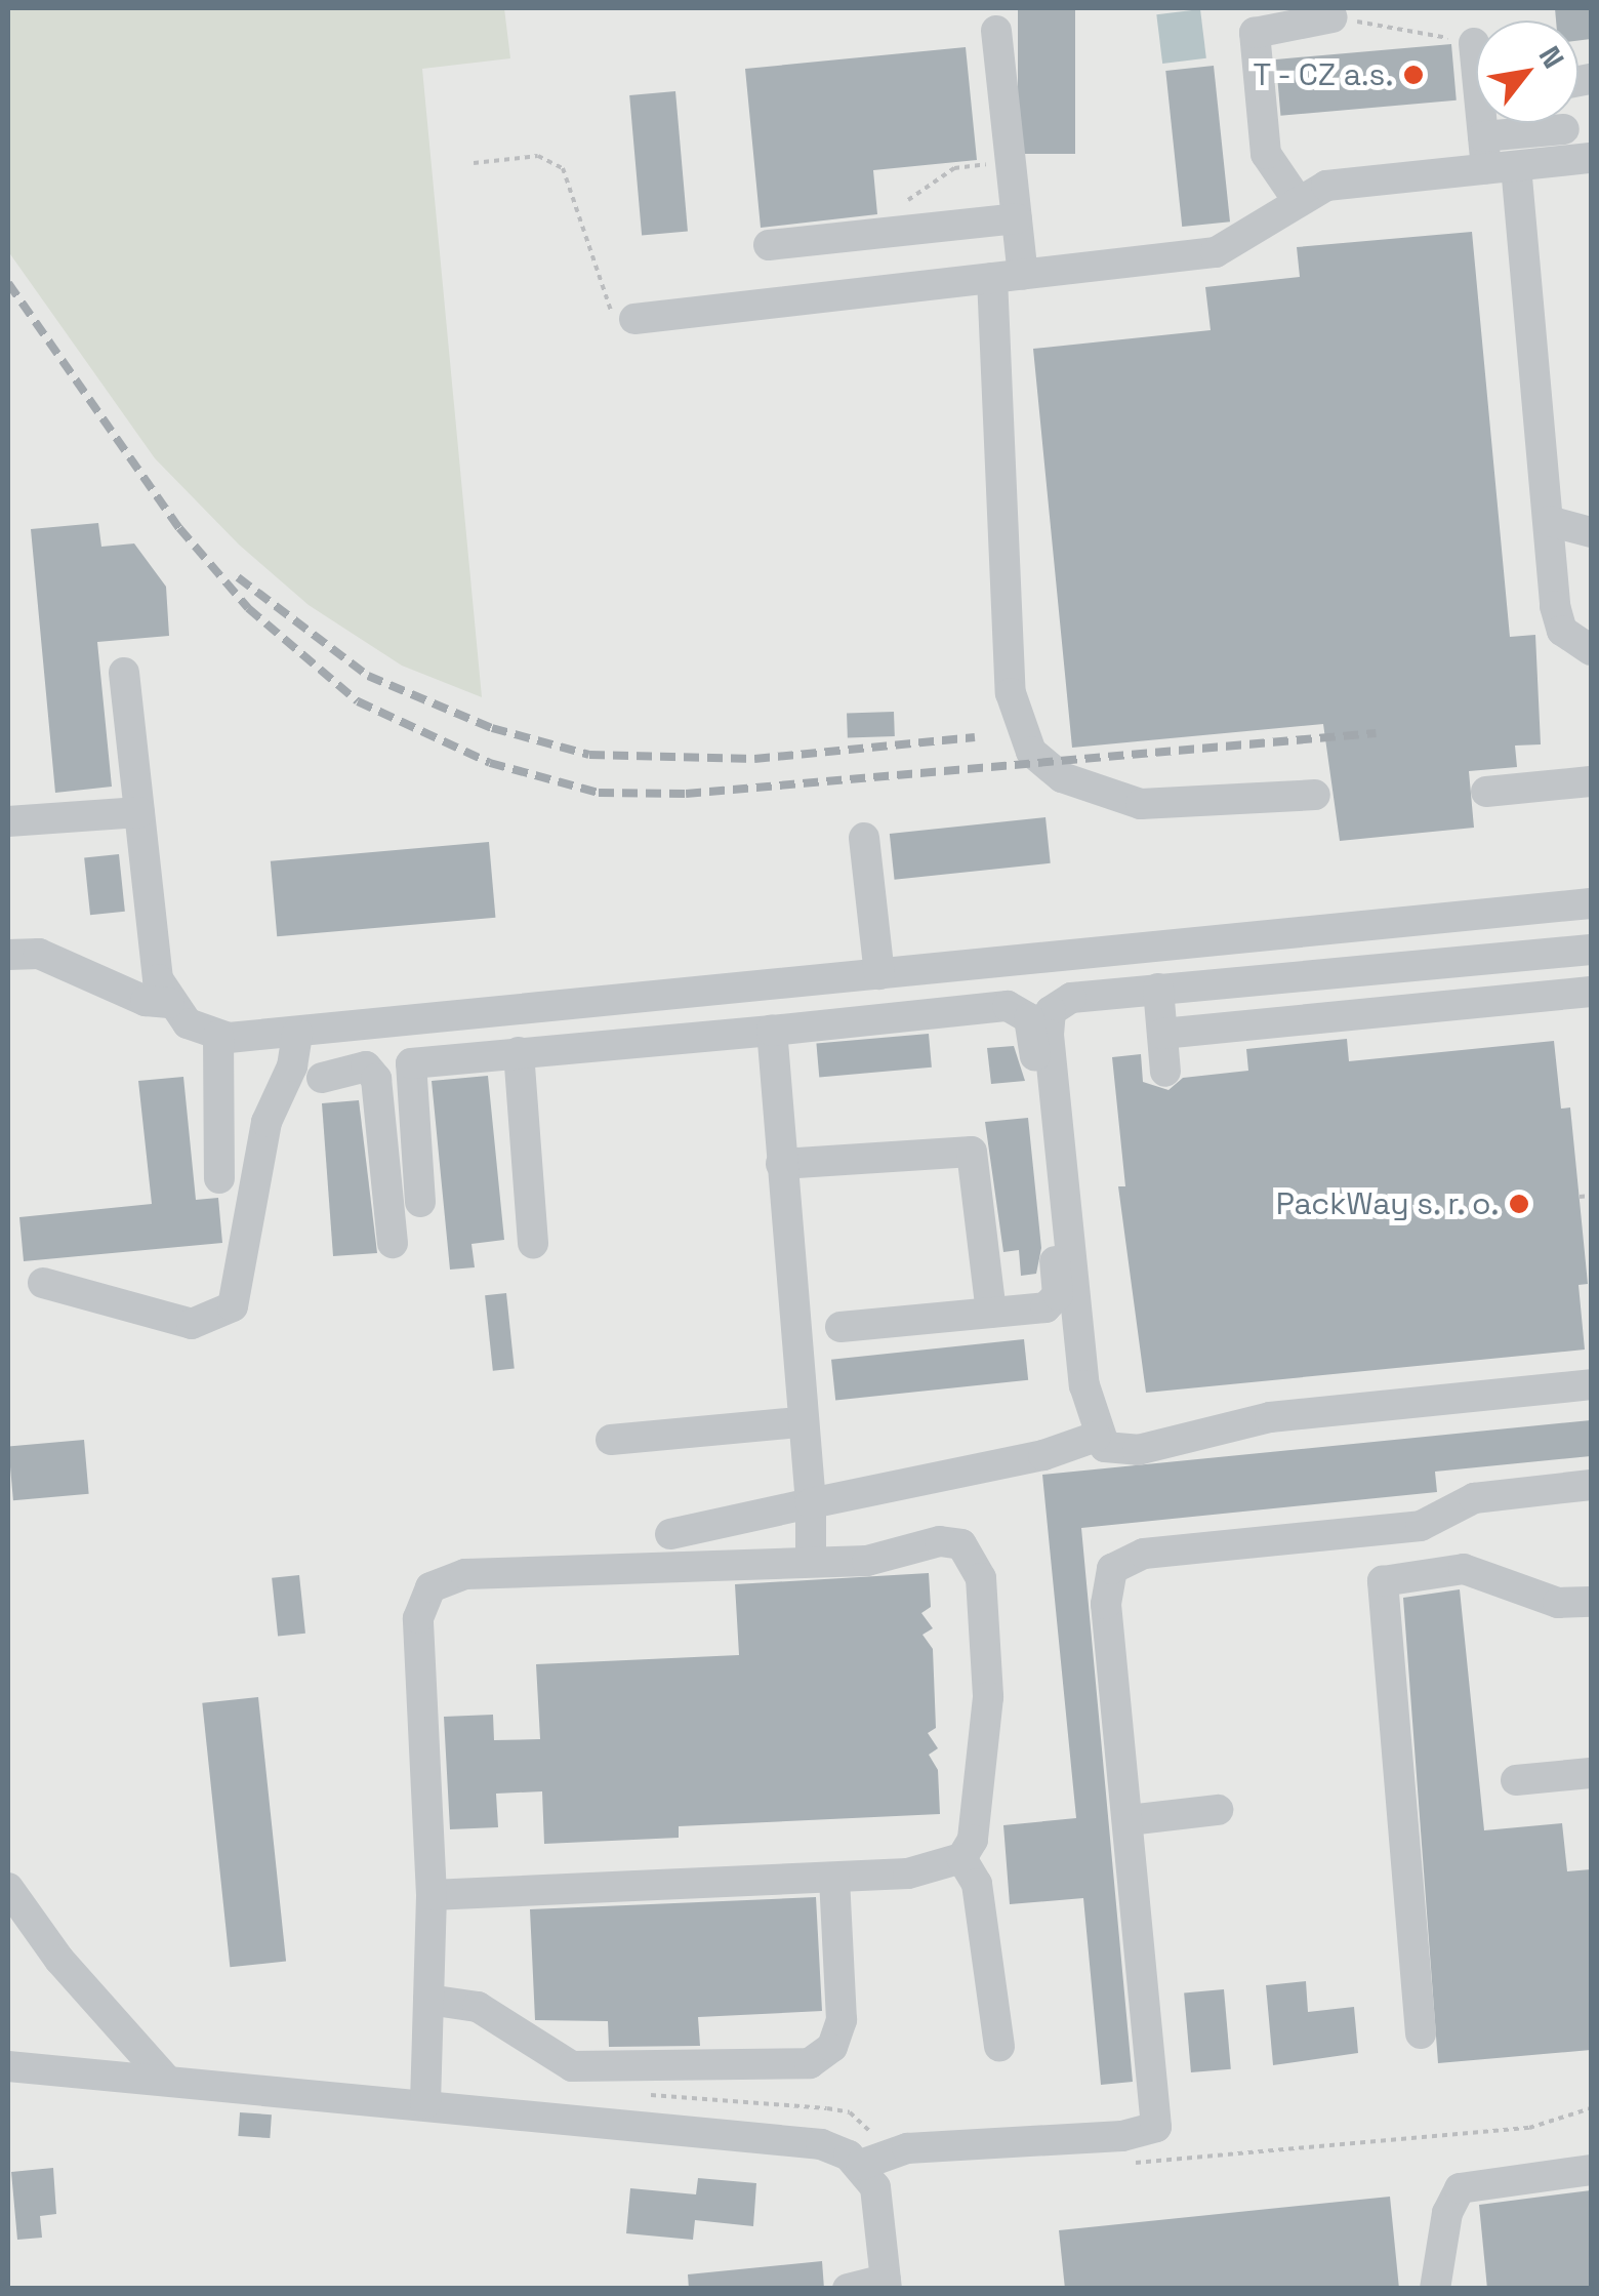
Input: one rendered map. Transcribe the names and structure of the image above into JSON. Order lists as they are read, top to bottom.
{
  "places": ["T - CZ a.s.", "PackWay s. r. o."],
  "north": "top right"
}
